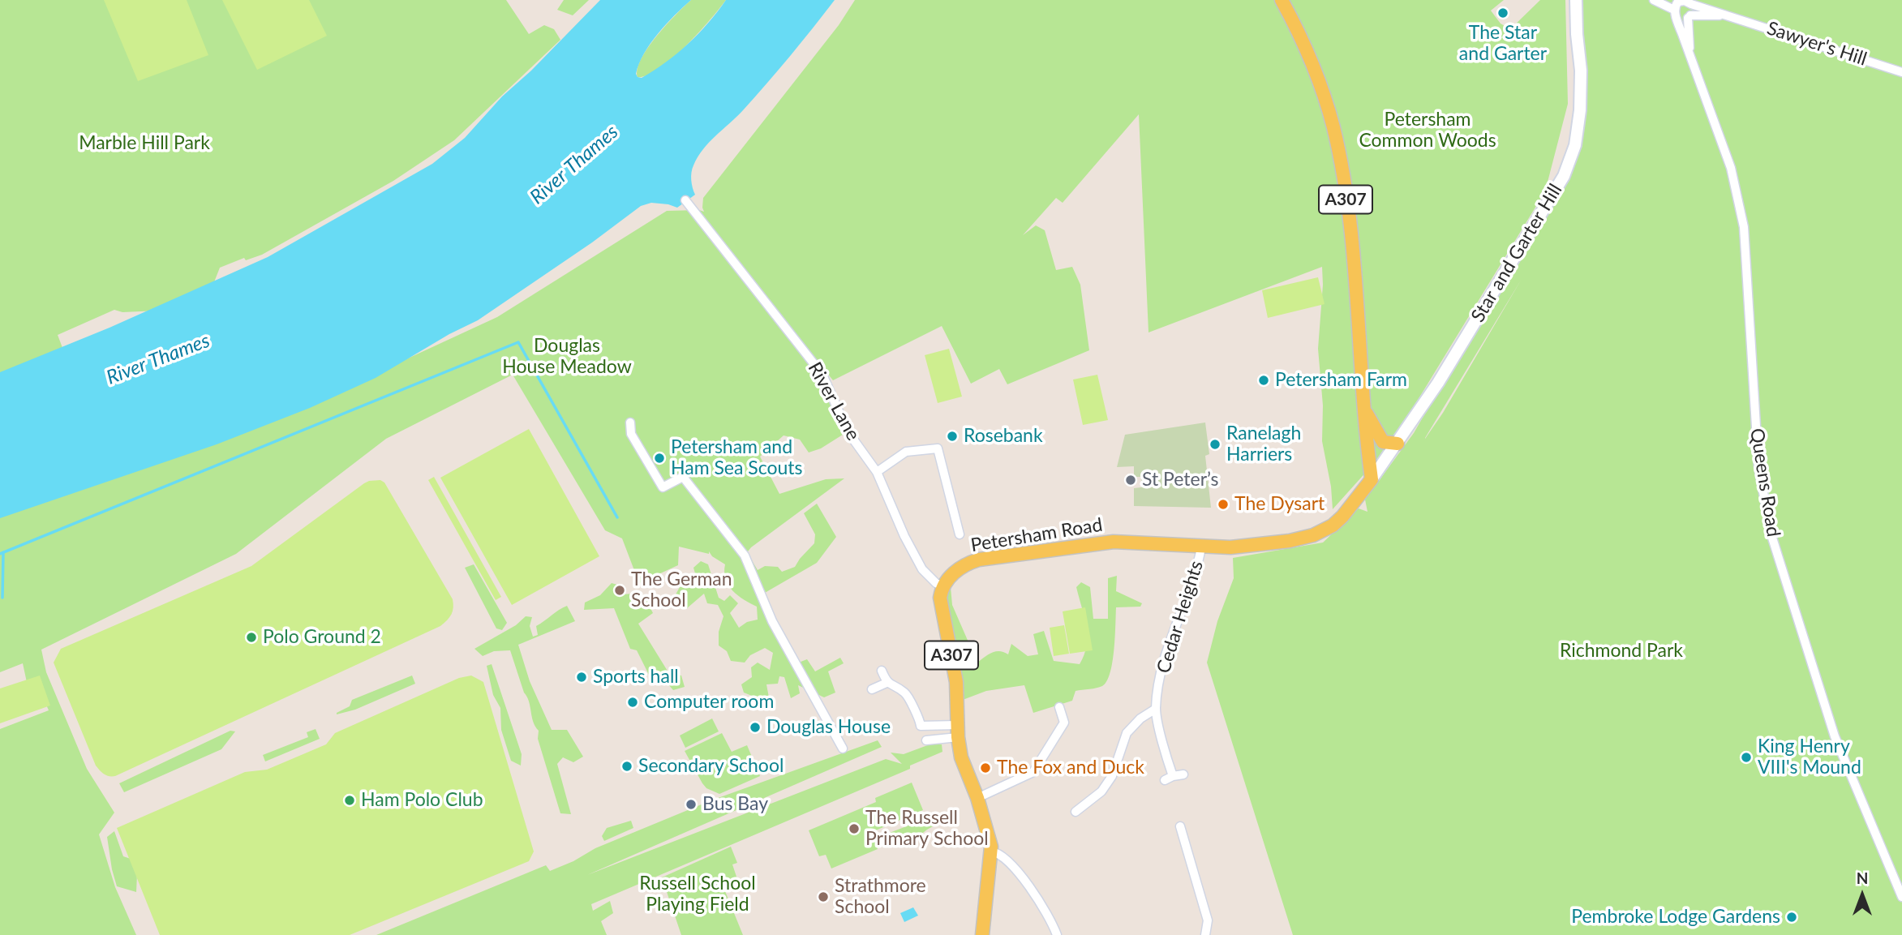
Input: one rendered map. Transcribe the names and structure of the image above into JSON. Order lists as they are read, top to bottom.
{
  "streets": {
    "main road": ["A307", "Star and Garter Hill", "Petersham Road"],
    "street": [
      "Sawyer's Hill",
      "River Lane",
      "Queens Road",
      "Cedar Heights"
    ]
  },
  "crossings": [
    ["Sawyer's Hill", "Queens Road"],
    ["A307", "Star and Garter Hill"],
    ["A307", "River Lane"],
    ["A307", "Petersham Road"],
    ["Star and Garter Hill", "Petersham Road"],
    ["River Lane", "Petersham Road"],
    ["Petersham Road", "Cedar Heights"]
  ],
  "water": ["River Thames"],
  "parks": [
    "Petersham Common Woods",
    "Marble Hill Park",
    "Douglas House Meadow",
    "Richmond Park",
    "Russell School Playing Field"
  ],
  "places": [
    "The Star and Garter",
    "Petersham Farm",
    "Rosebank",
    "Ranelagh Harriers",
    "Petersham and Ham Sea Scouts",
    "St Peter’s",
    "The Dysart",
    "The German School",
    "Polo Ground 2",
    "Sports hall",
    "Computer room",
    "Douglas House",
    "King Henry VIII's Mound",
    "Secondary School",
    "The Fox and Duck",
    "Ham Polo Club",
    "Bus Bay",
    "The Russell Primary School",
    "Strathmore School",
    "Pembroke Lodge Gardens"
  ],
  "north": "top"
}
